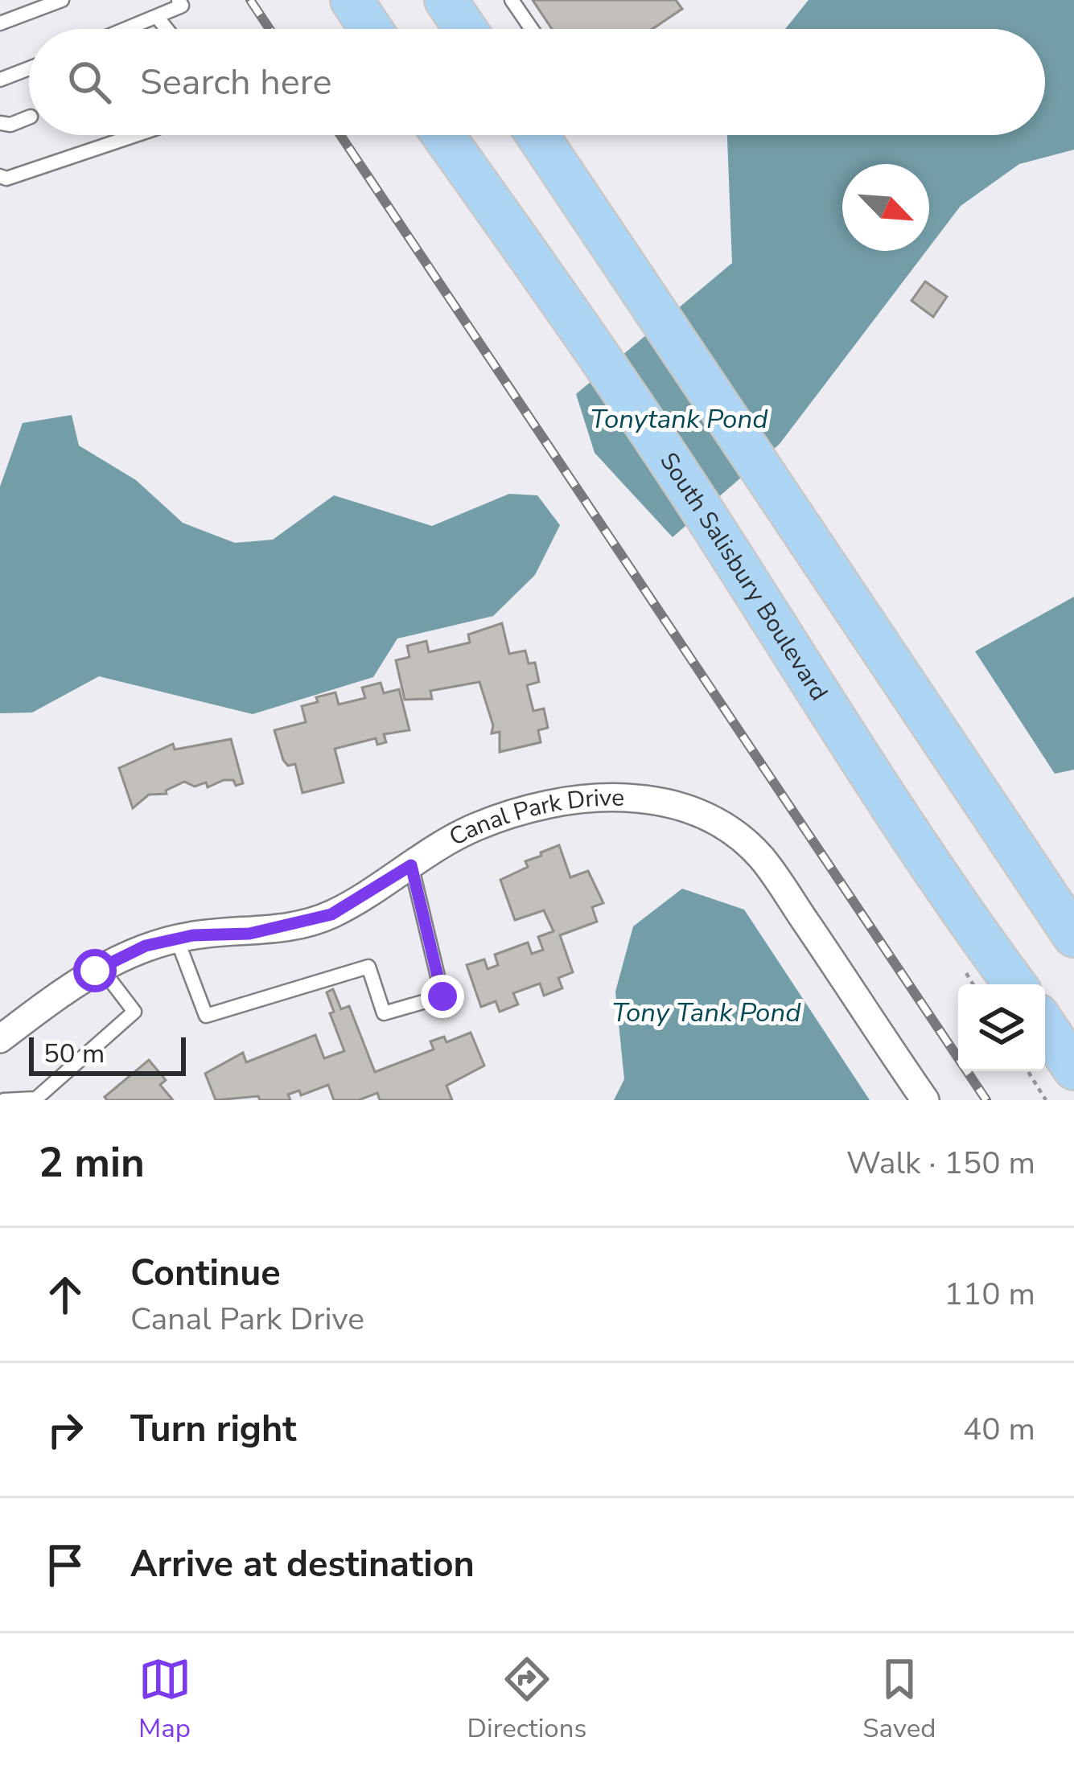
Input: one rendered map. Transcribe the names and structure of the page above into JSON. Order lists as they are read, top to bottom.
{
  "streets": {
    "main road": ["South Salisbury Boulevard"],
    "street": ["Canal Park Drive"]
  },
  "water": ["Tonytank Pond", "Tony Tank Pond"],
  "scale_bar": "50 m",
  "north": "bottom right",
  "page": {
    "search": "Search here",
    "scale": "50 m",
    "heading": ["2 min", "Walk · 150 m"],
    "list": [
      ["Continue", "Canal Park Drive", "110 m"],
      ["Turn right", "40 m"],
      "Arrive at destination"
    ],
    "nav": ["Map", "Directions", "Saved"]
  }
}
